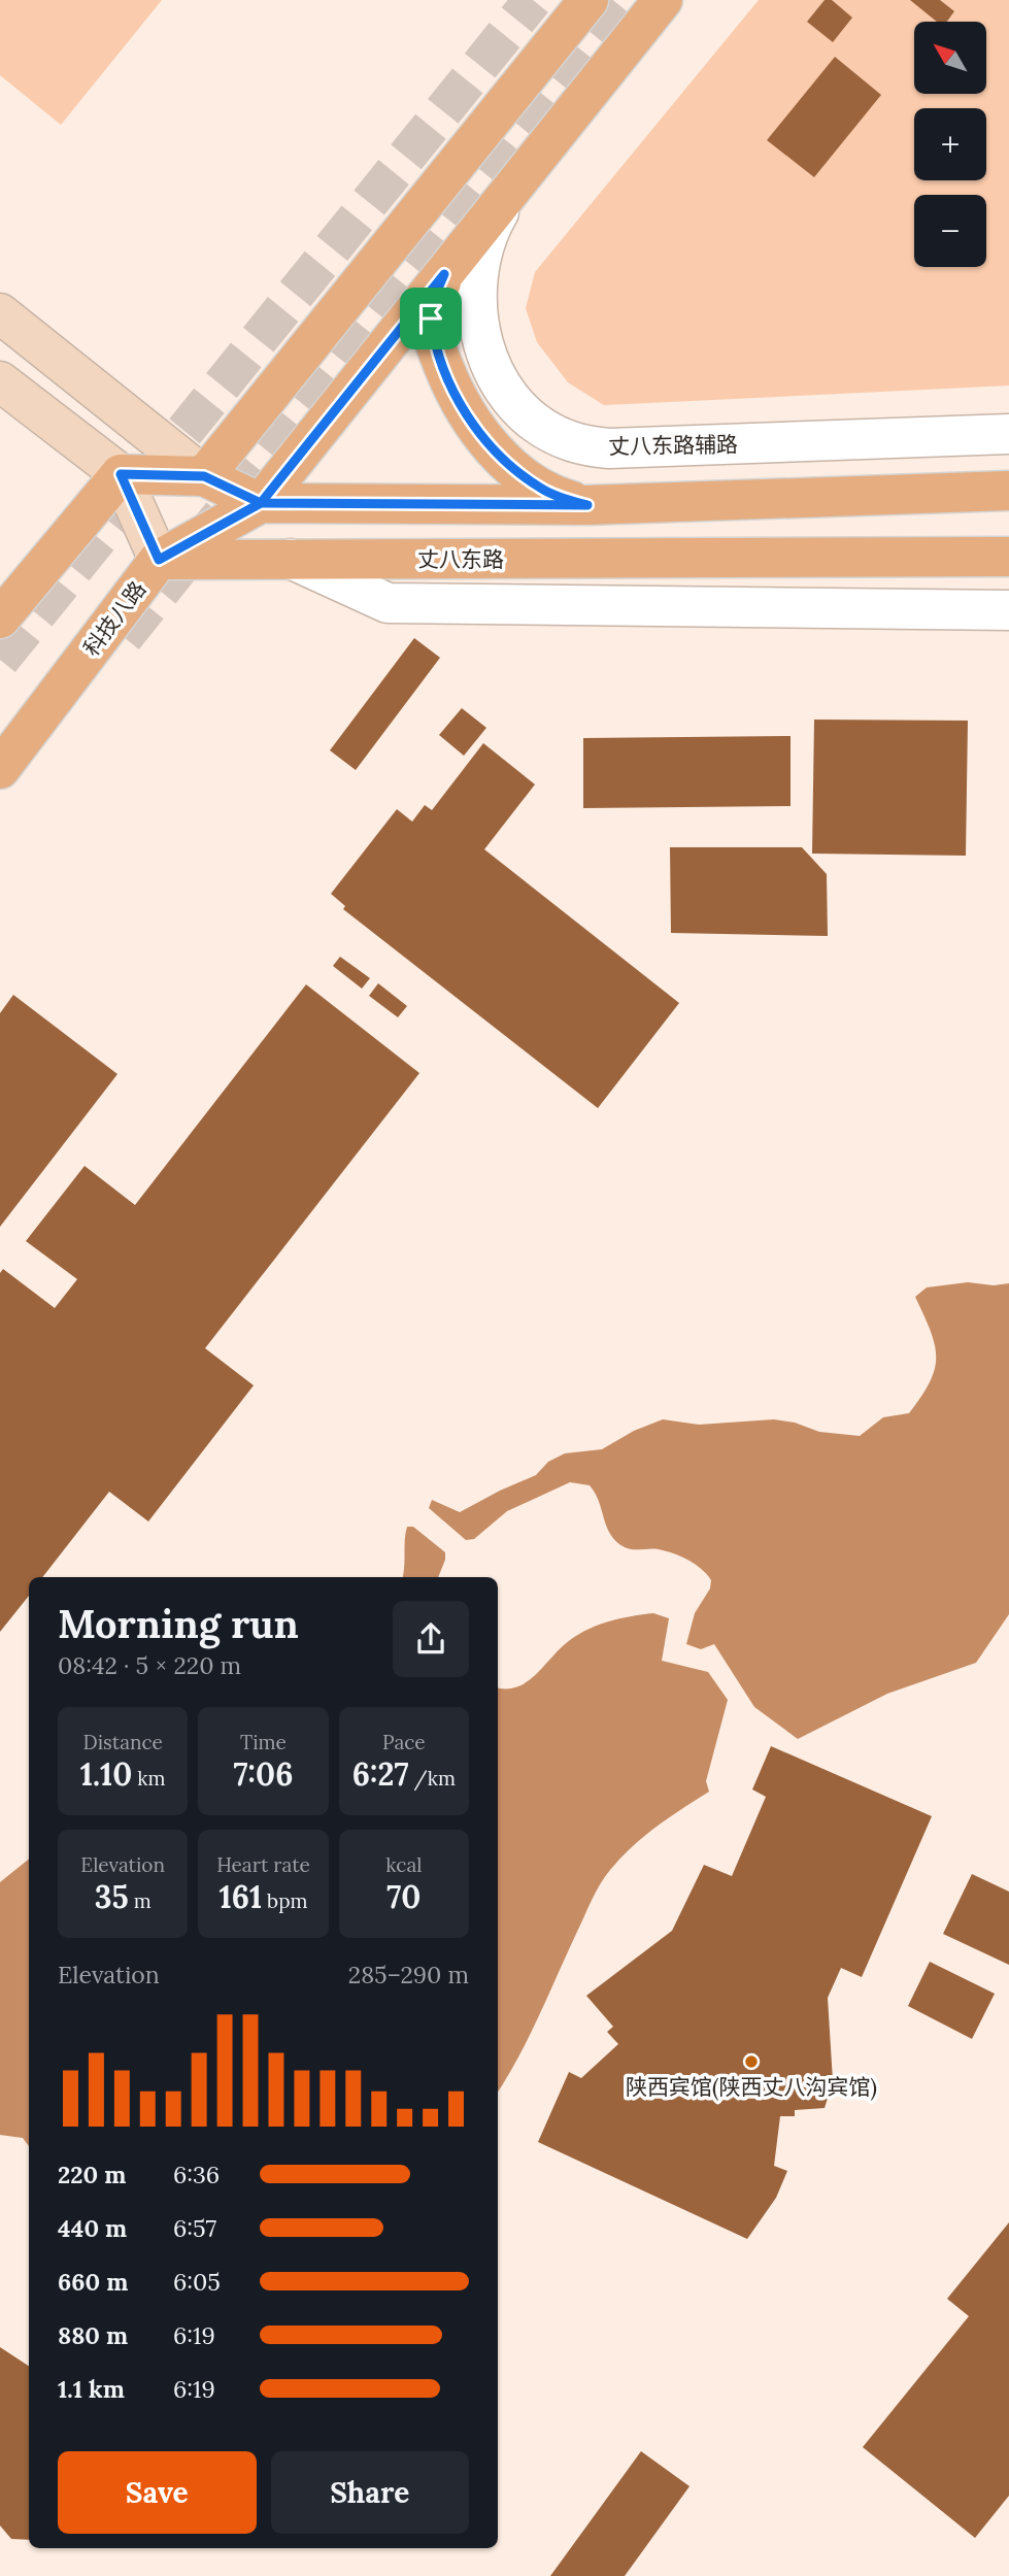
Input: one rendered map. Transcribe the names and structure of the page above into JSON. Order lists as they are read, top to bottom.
{
  "streets": {
    "main road": ["丈八东路", "科技八路"],
    "street": ["丈八东路辅路"]
  },
  "crossings": [
    ["丈八东路", "科技八路"]
  ],
  "places": ["陕西宾馆(陕西丈八沟宾馆)"],
  "north": "top left",
  "page": {
    "map_buttons": ["+", "−"],
    "heading": ["Morning run", "08:42 · 5 × 220 m"],
    "stats": [
      ["Distance", "1.10 km"],
      ["Time", "7:06"],
      ["Pace", "6:27 /km"],
      ["Elevation", "35 m"],
      ["Heart rate", "161 bpm"],
      ["kcal", "70"]
    ],
    "chart": ["Elevation", "285–290 m"],
    "list": [
      {
        "name": "220 m",
        "note": "6:36"
      },
      {
        "name": "440 m",
        "note": "6:57"
      },
      {
        "name": "660 m",
        "note": "6:05"
      },
      {
        "name": "880 m",
        "note": "6:19"
      },
      {
        "name": "1.1 km",
        "note": "6:19"
      }
    ],
    "buttons": ["Save", "Share"]
  }
}
